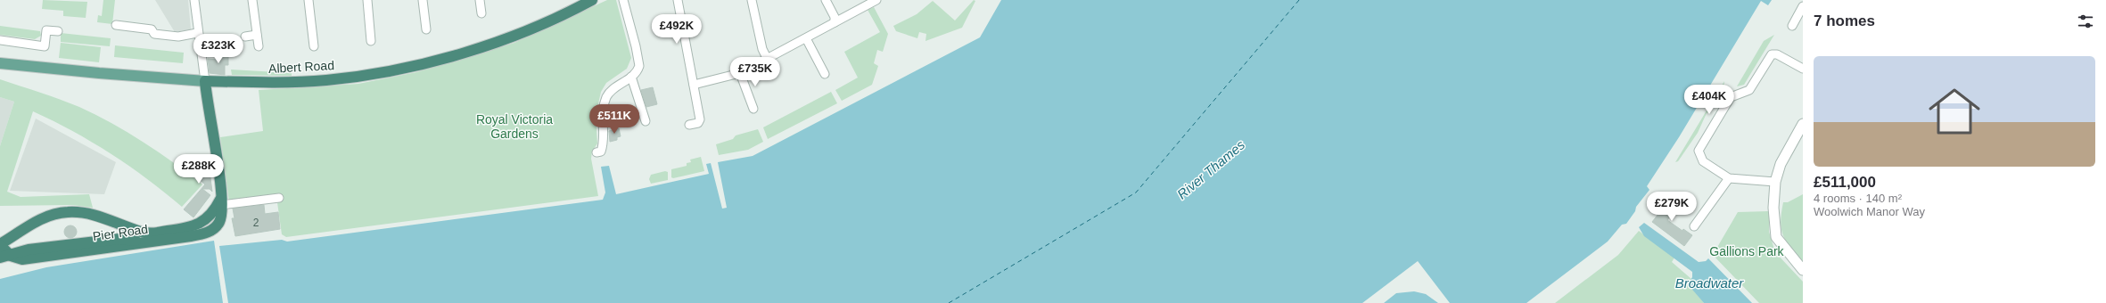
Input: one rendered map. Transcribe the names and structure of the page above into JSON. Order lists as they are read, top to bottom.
{
  "streets": {
    "highway": ["Albert Road", "Pier Road"]
  },
  "crossings": [
    ["Albert Road", "Pier Road"]
  ],
  "water": ["River Thames", "Broadwater"],
  "parks": ["Royal Victoria Gardens", "Gallions Park"],
  "house_numbers": ["2"],
  "page": {
    "heading": "7 homes",
    "price": [
      "£492K",
      "£323K",
      "£735K",
      "£404K",
      "£511K",
      "£288K",
      "£279K"
    ],
    "list": [
      {
        "name": "£511,000",
        "note": "4 rooms · 140 m² · Woolwich Manor Way"
      }
    ]
  }
}
